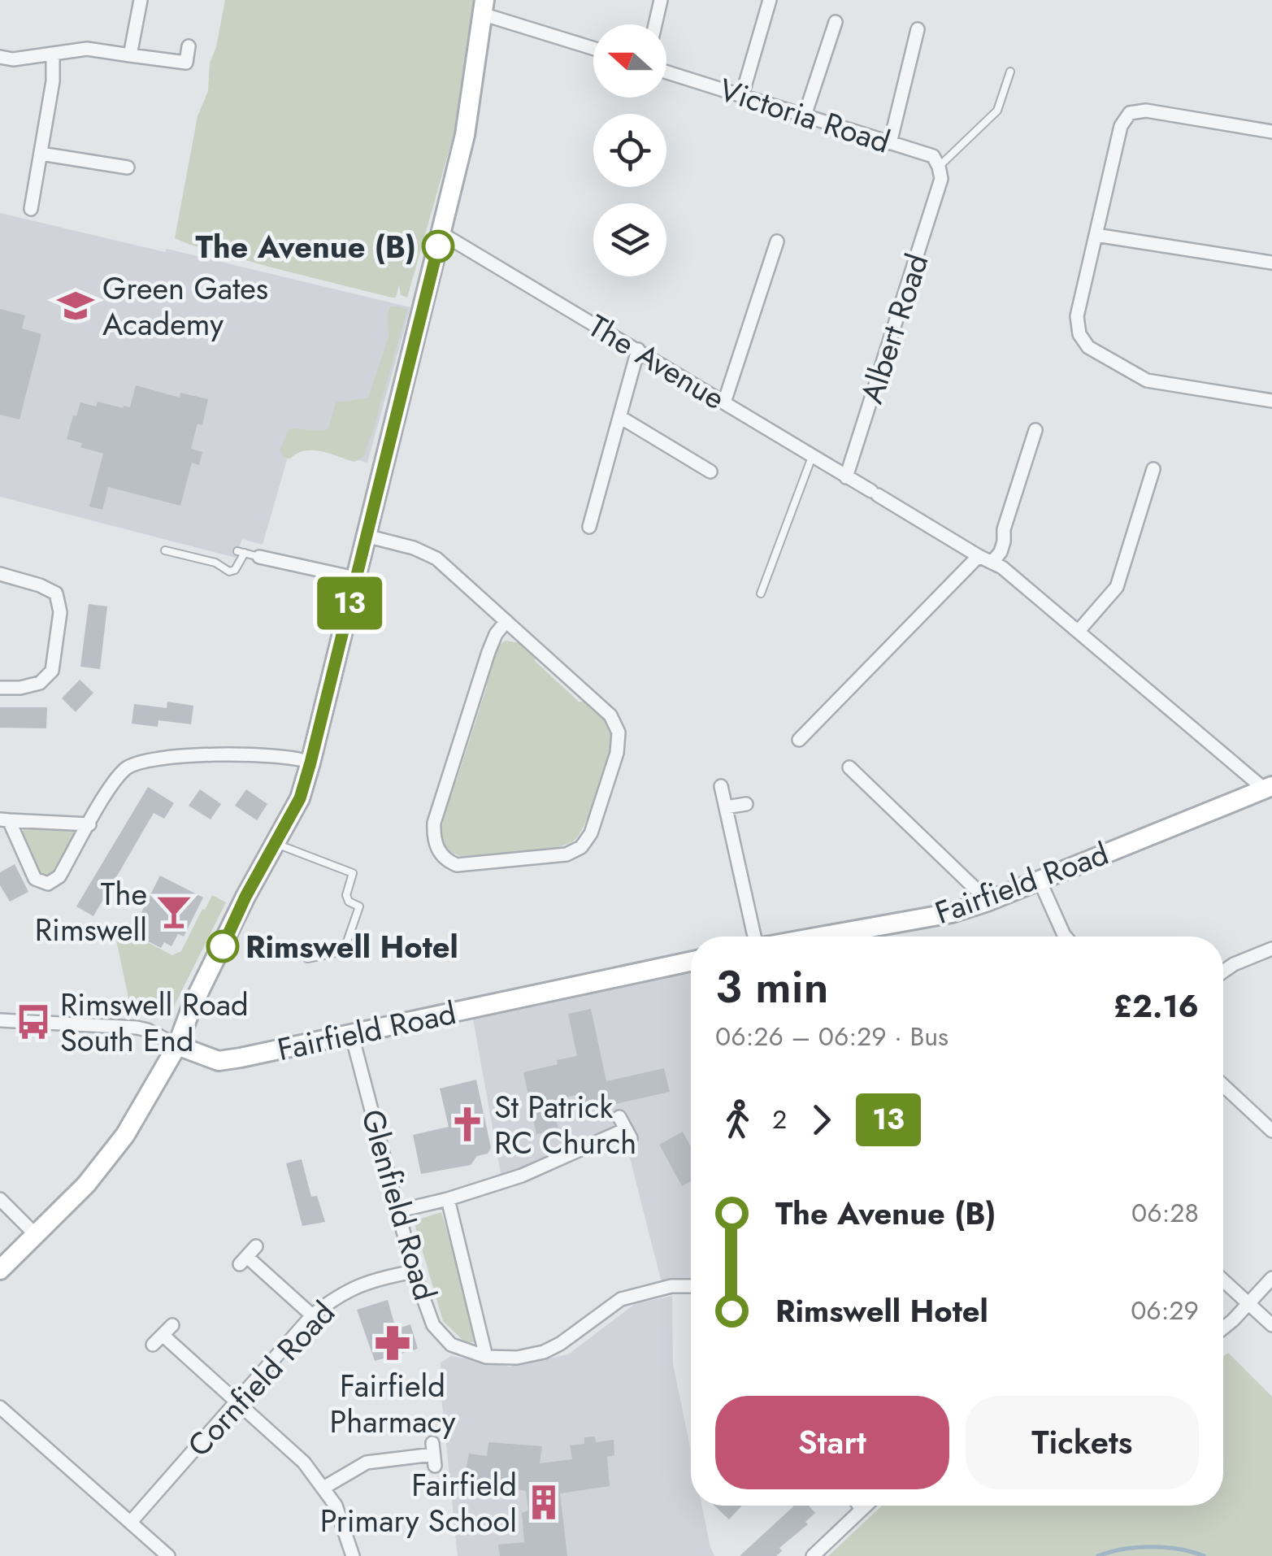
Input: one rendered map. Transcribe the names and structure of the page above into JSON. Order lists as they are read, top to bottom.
{
  "streets": {
    "street": [
      "Victoria Road",
      "Albert Road",
      "The Avenue",
      "Fairfield Road",
      "Glenfield Road",
      "Cornfield Road"
    ]
  },
  "crossings": [
    ["Victoria Road", "Albert Road"],
    ["Albert Road", "The Avenue"],
    ["The Avenue", "Fairfield Road"],
    ["Fairfield Road", "Glenfield Road"],
    ["Glenfield Road", "Cornfield Road"]
  ],
  "places": {
    "other": ["The Avenue (B)", "Rimswell Hotel"],
    "school or university": ["Green Gates Academy"],
    "bar": ["The Rimswell"],
    "bus stop": ["Rimswell Road South End"],
    "church": ["St Patrick RC Church"],
    "pharmacy": ["Fairfield Pharmacy"],
    "building": ["Fairfield Primary School"]
  },
  "lines": ["bus line 13"],
  "north": "left",
  "page": {
    "on_map": "13",
    "heading": ["3 min", "06:26 – 06:29 · Bus", "£2.16"],
    "legs": ["2", "13"],
    "list": [
      {
        "name": "The Avenue (B)",
        "value": "06:28"
      },
      {
        "name": "Rimswell Hotel",
        "value": "06:29"
      }
    ],
    "buttons": ["Start", "Tickets"]
  }
}
